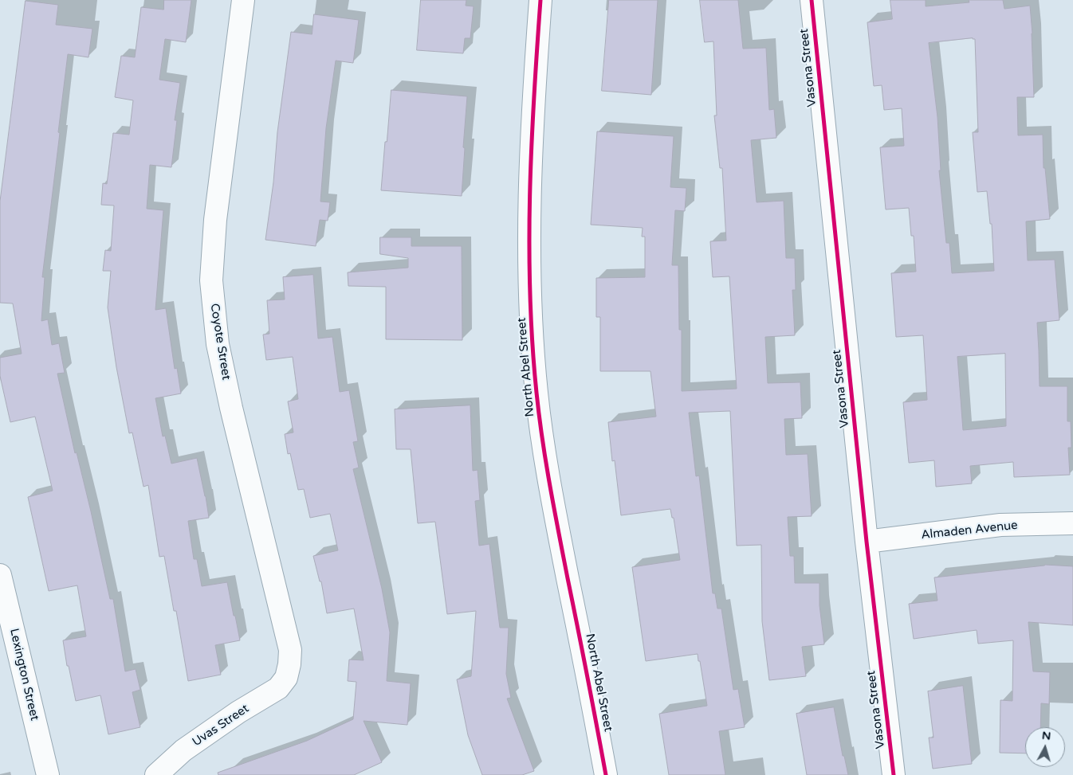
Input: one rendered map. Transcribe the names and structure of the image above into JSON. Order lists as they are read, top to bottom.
{
  "streets": {
    "street": [
      "Vasona Street",
      "Coyote Street",
      "North Abel Street",
      "Almaden Avenue",
      "Lexington Street",
      "Uvas Street"
    ]
  },
  "crossings": [
    ["Vasona Street", "Almaden Avenue"],
    ["Coyote Street", "Uvas Street"]
  ],
  "north": "top"
}
